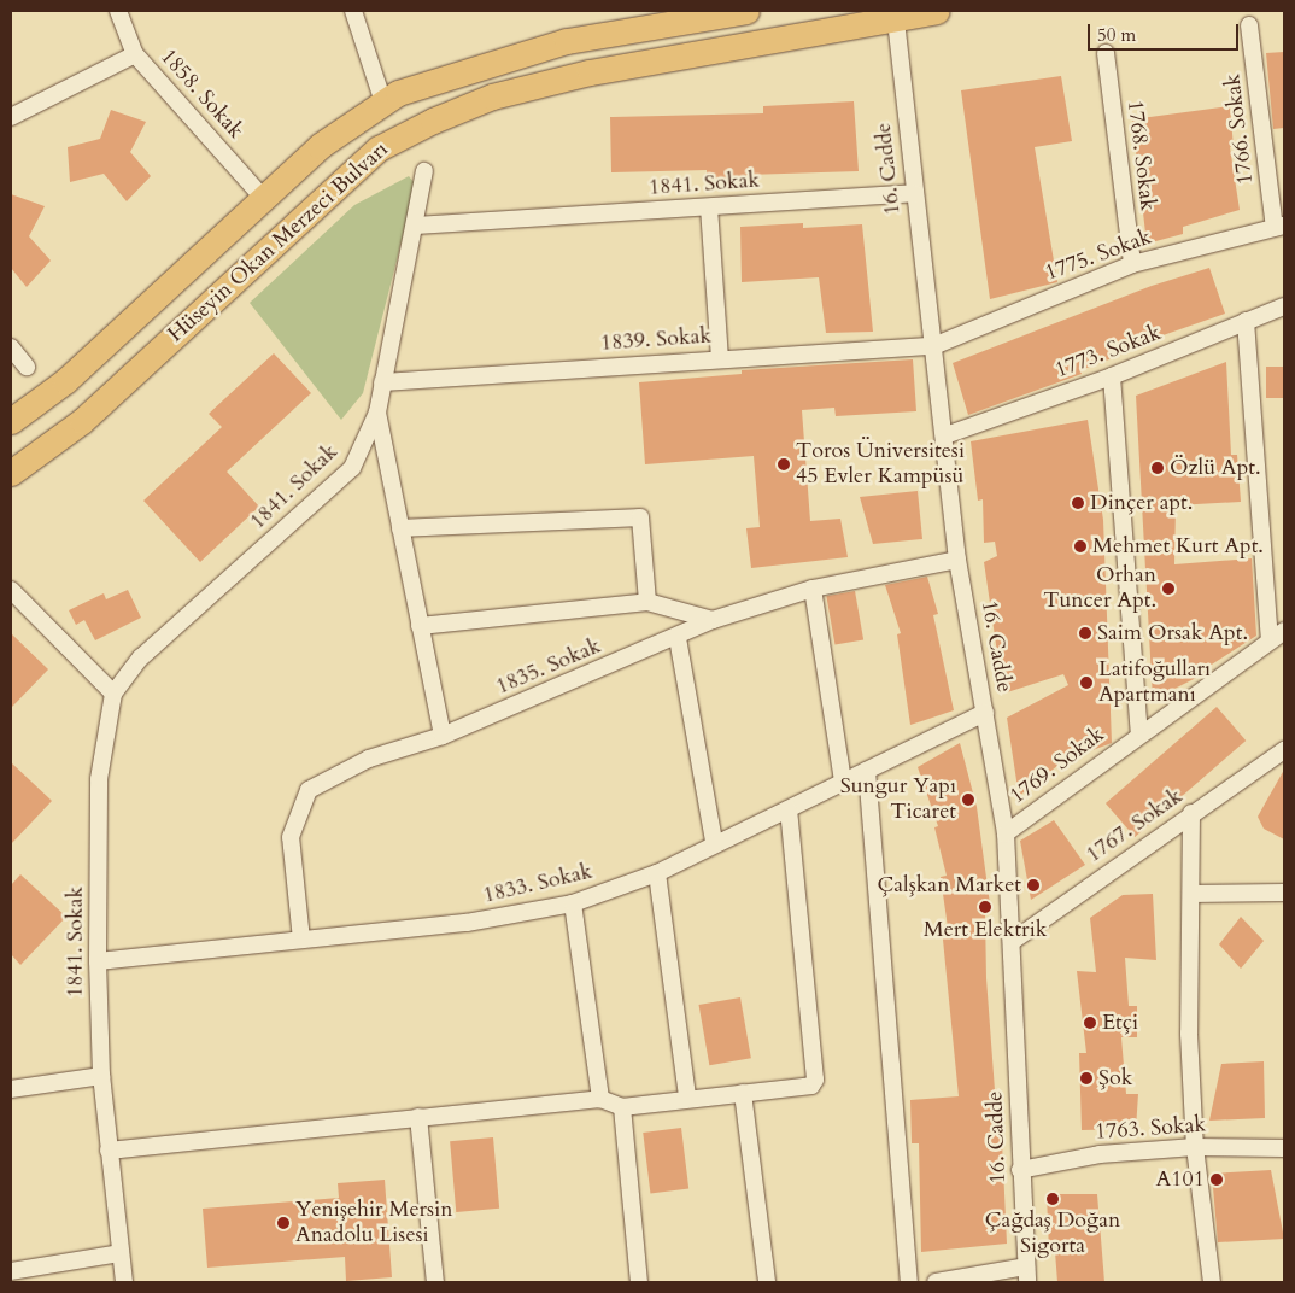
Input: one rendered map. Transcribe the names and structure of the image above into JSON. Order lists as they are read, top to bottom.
{
  "streets": {
    "main road": ["Hüseyin Okan Merzeci Bulvarı"],
    "street": [
      "1858. Sokak",
      "1766. Sokak",
      "1768. Sokak",
      "16. Cadde",
      "1841. Sokak",
      "1775. Sokak",
      "1839. Sokak",
      "1773. Sokak",
      "1835. Sokak",
      "1769. Sokak",
      "1767. Sokak",
      "1833. Sokak",
      "1763. Sokak"
    ]
  },
  "crossings": [
    ["1858. Sokak", "Hüseyin Okan Merzeci Bulvarı"],
    ["1766. Sokak", "1775. Sokak"],
    ["1768. Sokak", "1775. Sokak"],
    ["16. Cadde", "1841. Sokak"],
    ["16. Cadde", "Hüseyin Okan Merzeci Bulvarı"],
    ["16. Cadde", "1775. Sokak"],
    ["16. Cadde", "1839. Sokak"],
    ["16. Cadde", "1773. Sokak"],
    ["16. Cadde", "1835. Sokak"],
    ["16. Cadde", "1769. Sokak"],
    ["16. Cadde", "1767. Sokak"],
    ["16. Cadde", "1833. Sokak"],
    ["16. Cadde", "1763. Sokak"],
    ["1841. Sokak", "1839. Sokak"],
    ["1841. Sokak", "1833. Sokak"],
    ["1775. Sokak", "1839. Sokak"],
    ["1835. Sokak", "1833. Sokak"]
  ],
  "places": [
    "Toros Üniversitesi 45 Evler Kampüsü",
    "Özlü Apt.",
    "Dinçer apt.",
    "Mehmet Kurt Apt.",
    "Orhan Tuncer Apt.",
    "Saim Orsak Apt.",
    "Latifoğulları Apartmanı",
    "Sungur Yapı Ticaret",
    "Çalşkan Market",
    "Mert Elektrik",
    "Etçi",
    "Şok",
    "A101",
    "Çağdaş Doğan Sigorta",
    "Yenişehir Mersin Anadolu Lisesi"
  ],
  "scale_bar": "50 m"
}
